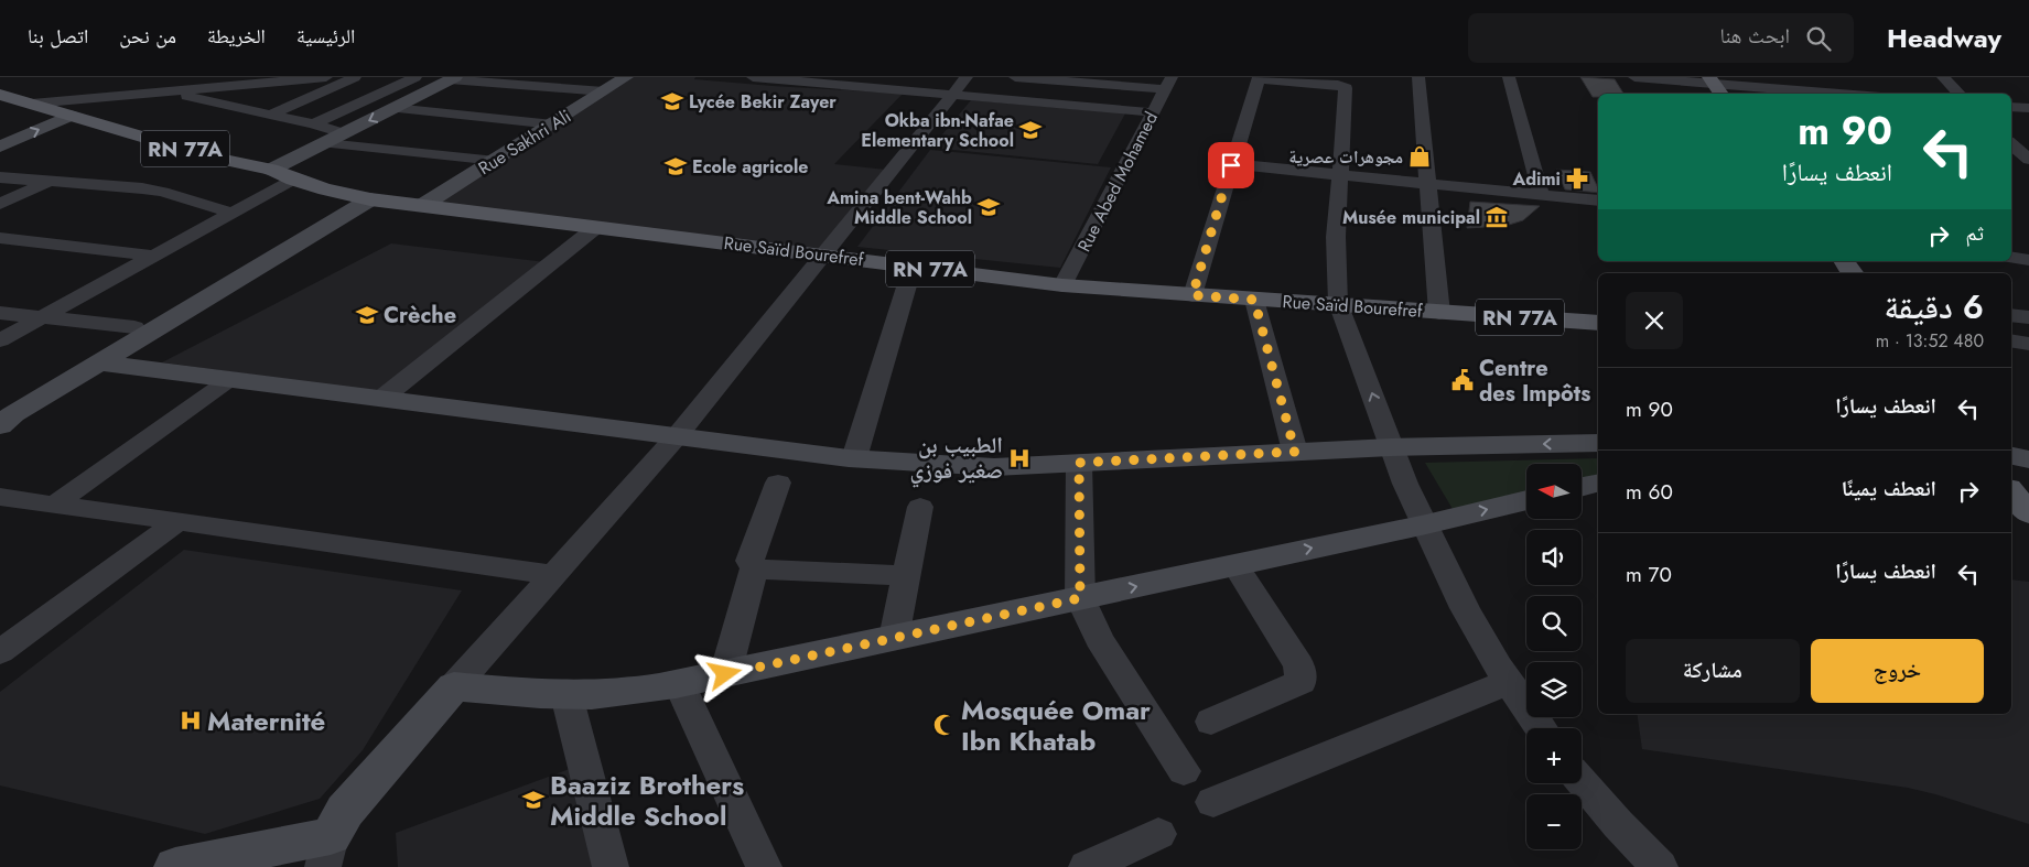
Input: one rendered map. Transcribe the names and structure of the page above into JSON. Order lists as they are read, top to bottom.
{
  "streets": {
    "main road": ["Rue Sakhri Ali", "RN 77A", "Rue Saïd Bourefref"],
    "street": ["Rue Abed Mohamed"]
  },
  "crossings": [
    ["Rue Sakhri Ali", "Rue Saïd Bourefref"],
    ["Rue Abed Mohamed", "Rue Saïd Bourefref"]
  ],
  "places": {
    "school or university": [
      "Lycée Bekir Zayer",
      "Okba ibn-Nafae Elementary School",
      "Ecole agricole",
      "Amina bent-Wahb Middle School",
      "Crèche",
      "Baaziz Brothers Middle School"
    ],
    "shop": ["مجوهرات عصرية"],
    "pharmacy": ["Adimi"],
    "museum": ["Musée municipal"],
    "public building": ["Centre des Impôts"],
    "hospital": ["الطبيب بن صغير فوزي", "Maternité"],
    "mosque": ["Mosquée Omar Ibn Khatab"]
  },
  "north": "left",
  "page": {
    "header": "Headway",
    "search": "ابحث هنا",
    "nav": [
      "الرئيسية",
      "الخريطة",
      "من نحن",
      "اتصل بنا"
    ],
    "turn": ["90 m", "انعطف يسارًا"],
    "then": "ثم",
    "heading": ["6 دقيقة", "480 m · 13:52"],
    "list": [
      {
        "name": "انعطف يسارًا",
        "value": "90 m"
      },
      {
        "name": "انعطف يمينًا",
        "value": "60 m"
      },
      {
        "name": "انعطف يسارًا",
        "value": "70 m"
      }
    ],
    "map_buttons": ["+", "−"],
    "buttons": ["خروج", "مشاركة"]
  }
}
